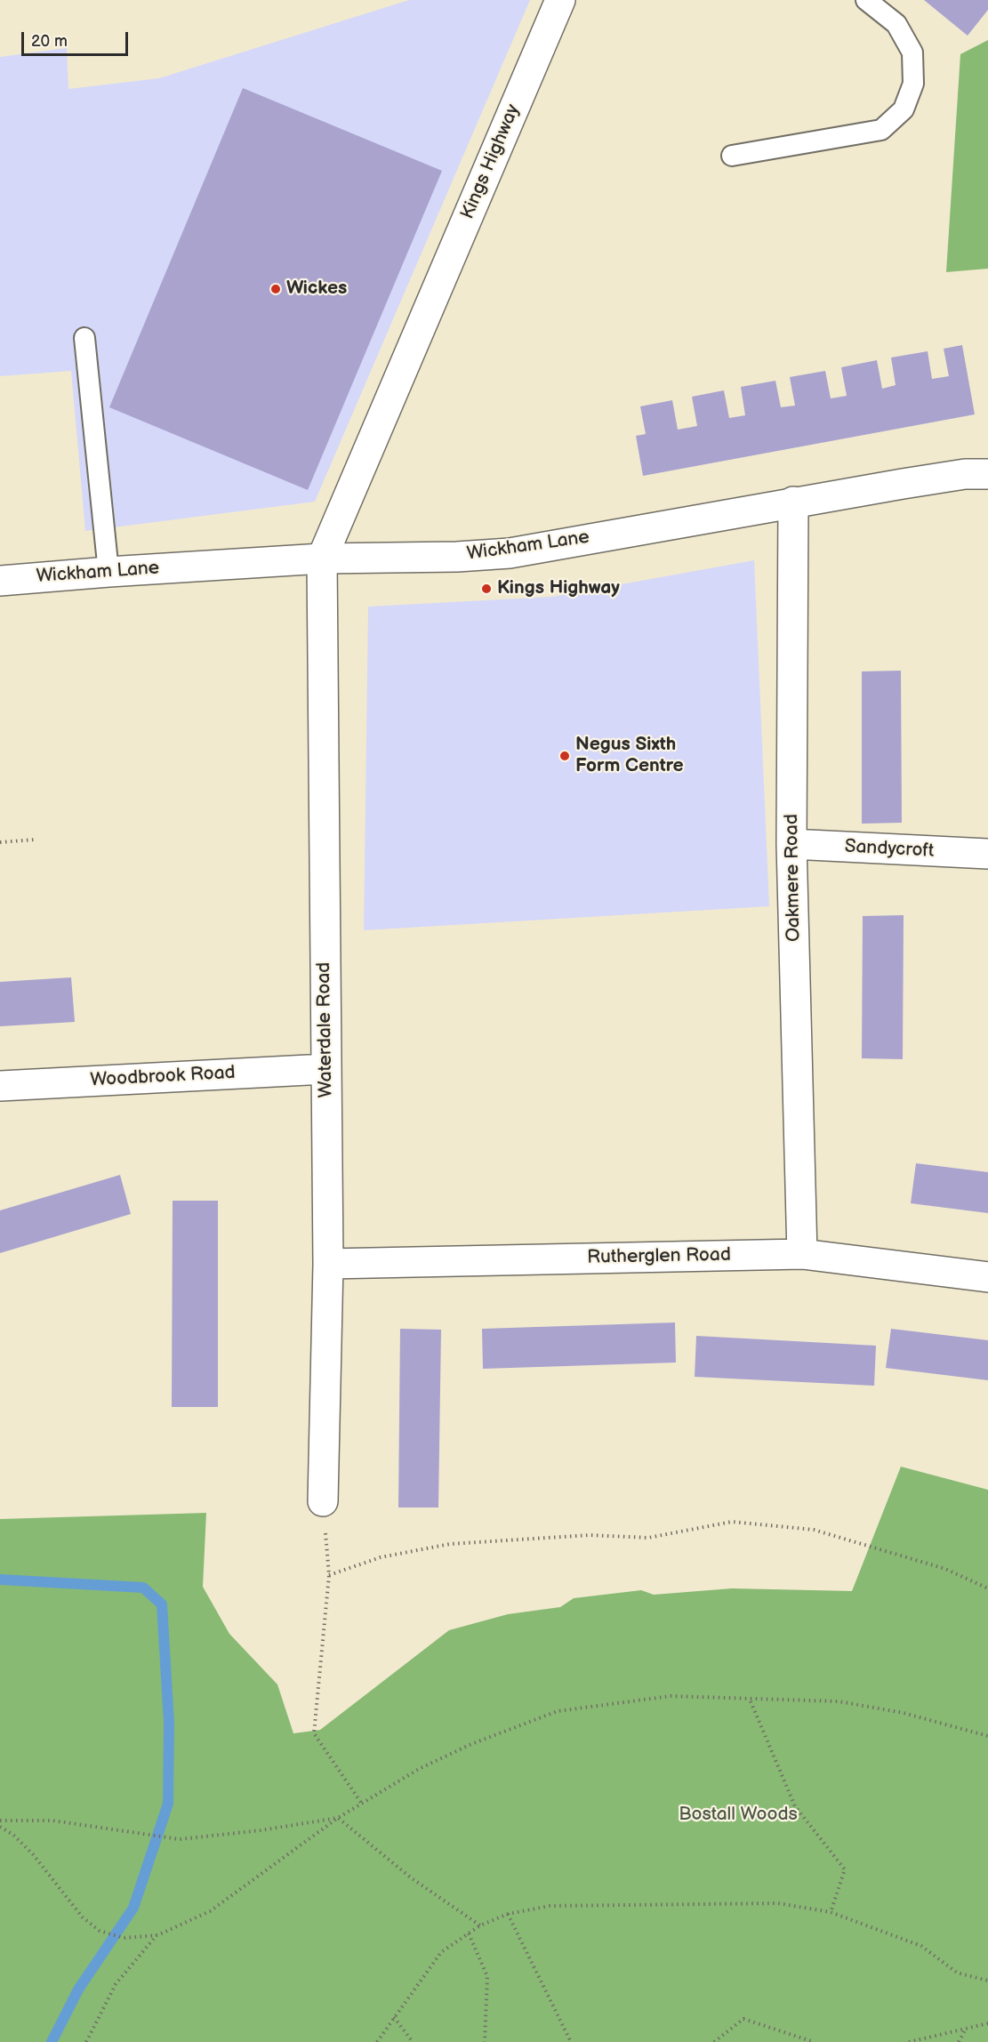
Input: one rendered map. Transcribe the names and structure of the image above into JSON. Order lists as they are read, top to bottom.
{
  "streets": {
    "street": [
      "Kings Highway",
      "Wickham Lane",
      "Sandycroft",
      "Oakmere Road",
      "Waterdale Road",
      "Woodbrook Road",
      "Rutherglen Road"
    ]
  },
  "crossings": [
    ["Kings Highway", "Wickham Lane"],
    ["Kings Highway", "Waterdale Road"],
    ["Wickham Lane", "Oakmere Road"],
    ["Wickham Lane", "Waterdale Road"],
    ["Sandycroft", "Oakmere Road"],
    ["Oakmere Road", "Rutherglen Road"],
    ["Waterdale Road", "Woodbrook Road"],
    ["Waterdale Road", "Rutherglen Road"]
  ],
  "parks": ["Bostall Woods"],
  "places": ["Wickes", "Kings Highway", "Negus Sixth Form Centre"],
  "scale_bar": "20 m"
}
